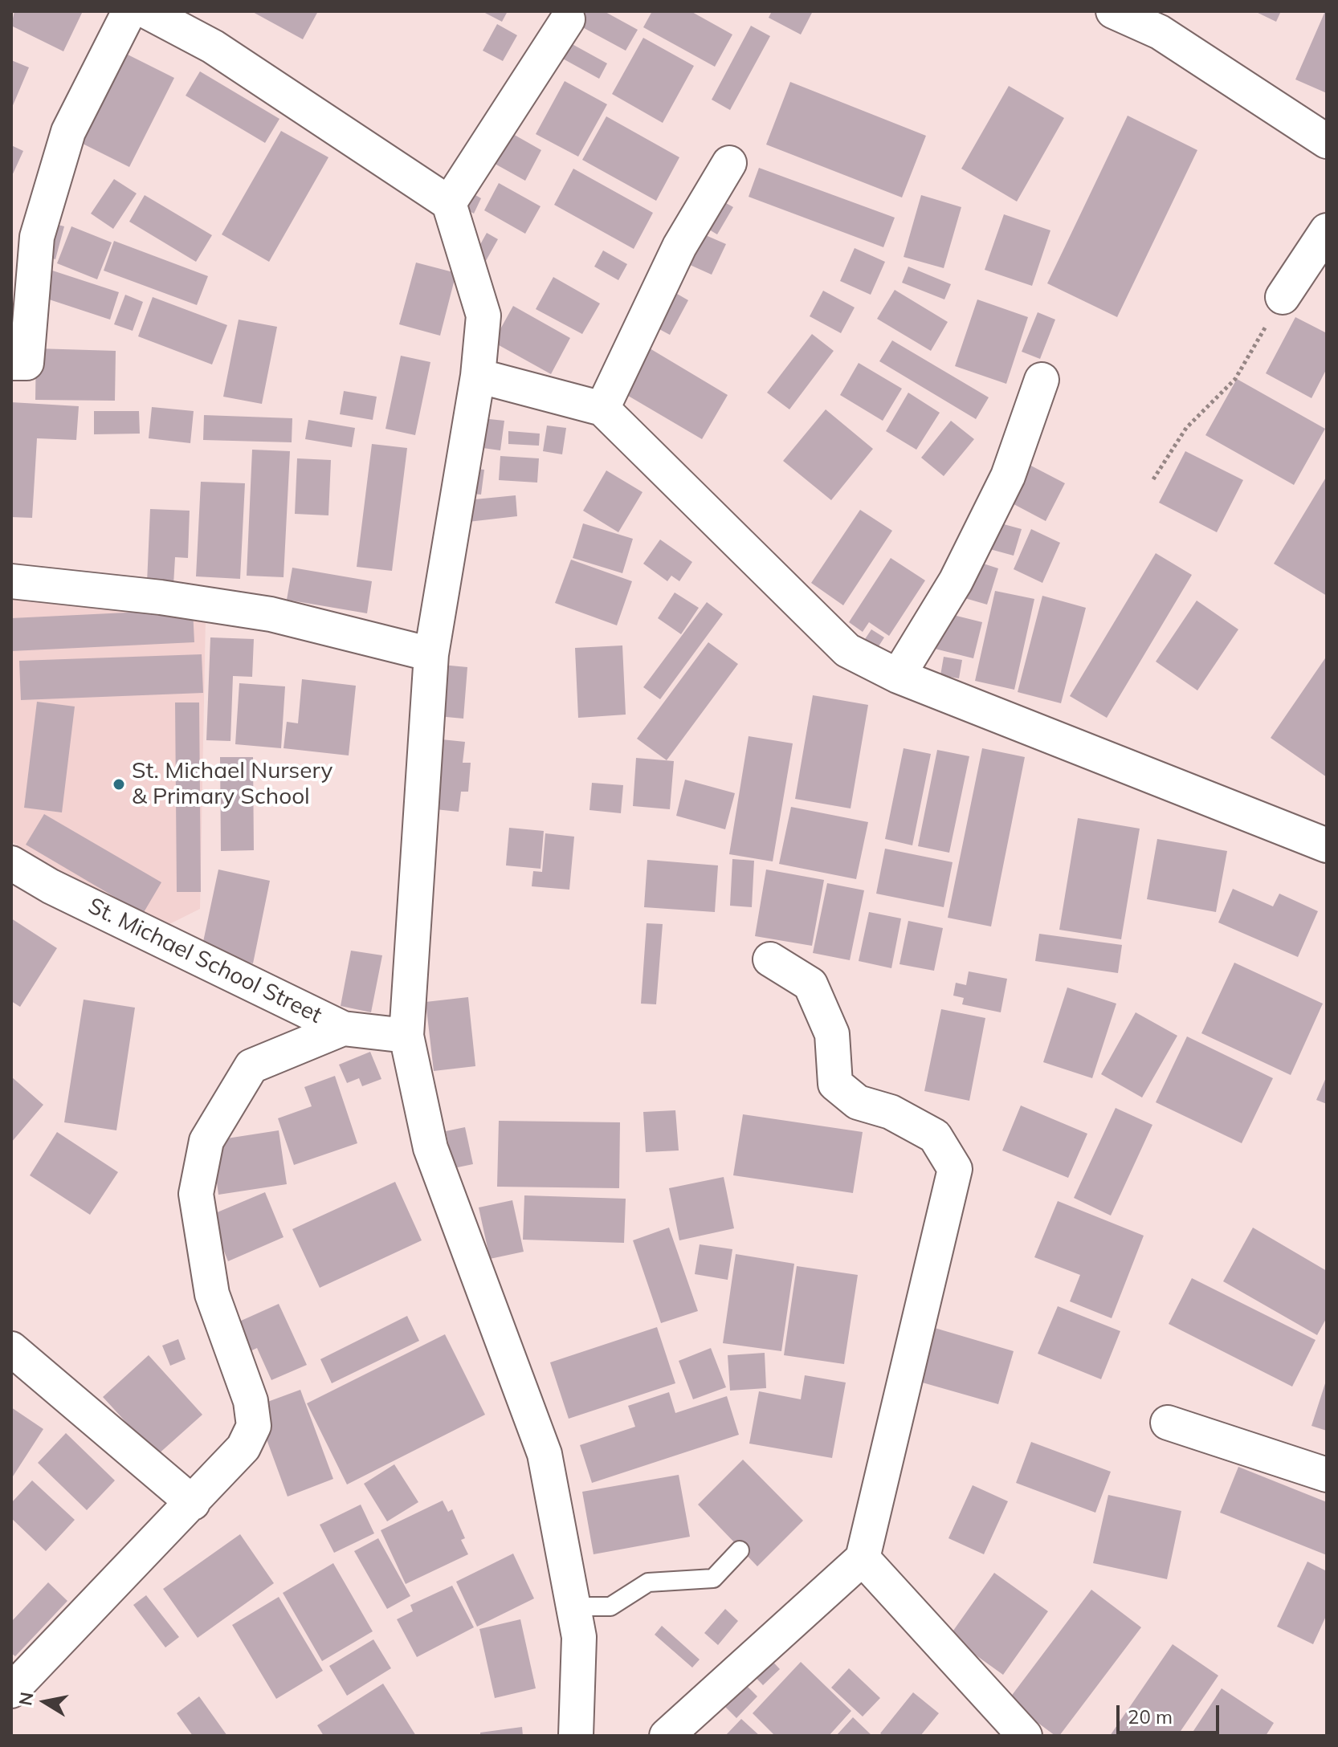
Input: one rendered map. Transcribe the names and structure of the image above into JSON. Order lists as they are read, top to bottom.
{
  "streets": {
    "street": ["St. Michael School Street"]
  },
  "places": ["St. Michael Nursery & Primary School"],
  "scale_bar": "20 m",
  "north": "left"
}
